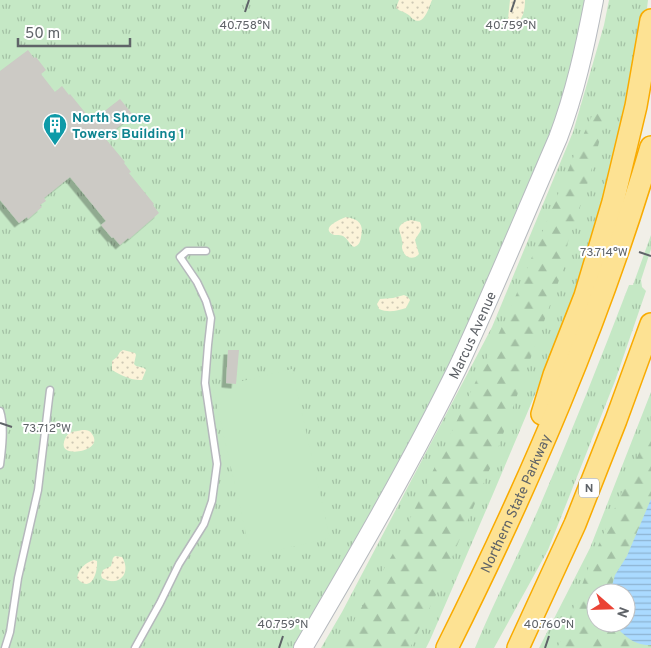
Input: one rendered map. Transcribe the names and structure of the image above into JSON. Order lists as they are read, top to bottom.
{
  "streets": {
    "highway": ["N", "Northern State Parkway"],
    "main road": ["Marcus Avenue"]
  },
  "places": {
    "building": ["North Shore Towers Building 1"]
  },
  "scale_bar": "50 m",
  "north": "right",
  "coordinates": [
    "40.758°N",
    "40.759°N",
    "73.714°W",
    "73.712°W",
    "40.760°N"
  ]
}
